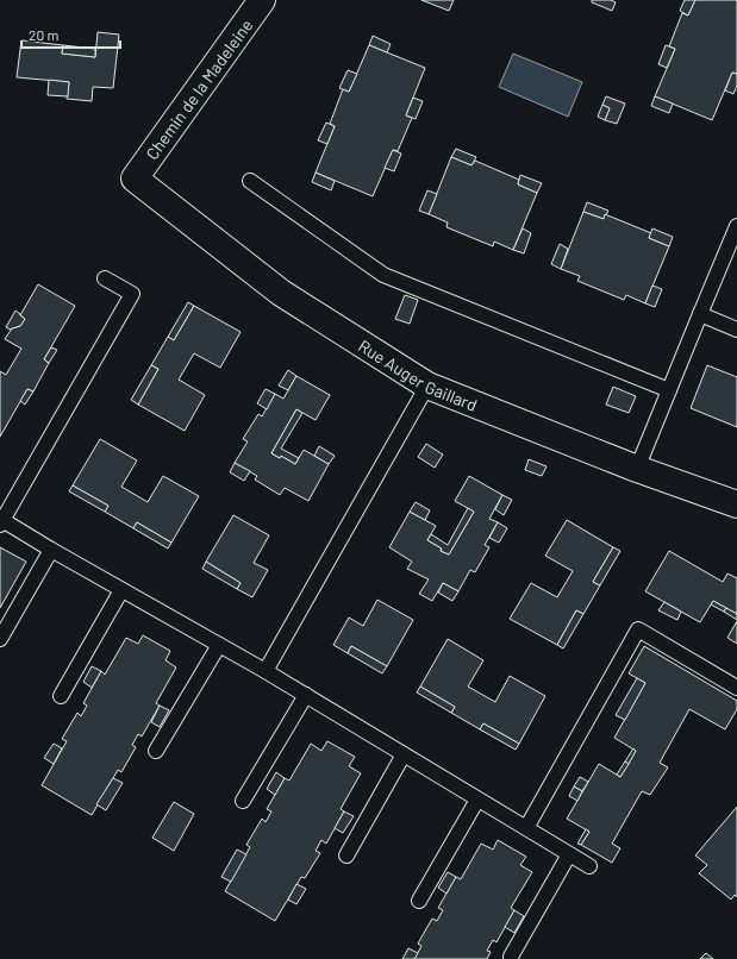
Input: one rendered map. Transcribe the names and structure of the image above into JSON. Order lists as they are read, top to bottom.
{
  "streets": {
    "street": ["Chemin de la Madeleine", "Rue Auger Gaillard"]
  },
  "crossings": [
    ["Chemin de la Madeleine", "Rue Auger Gaillard"]
  ],
  "scale_bar": "20 m"
}
